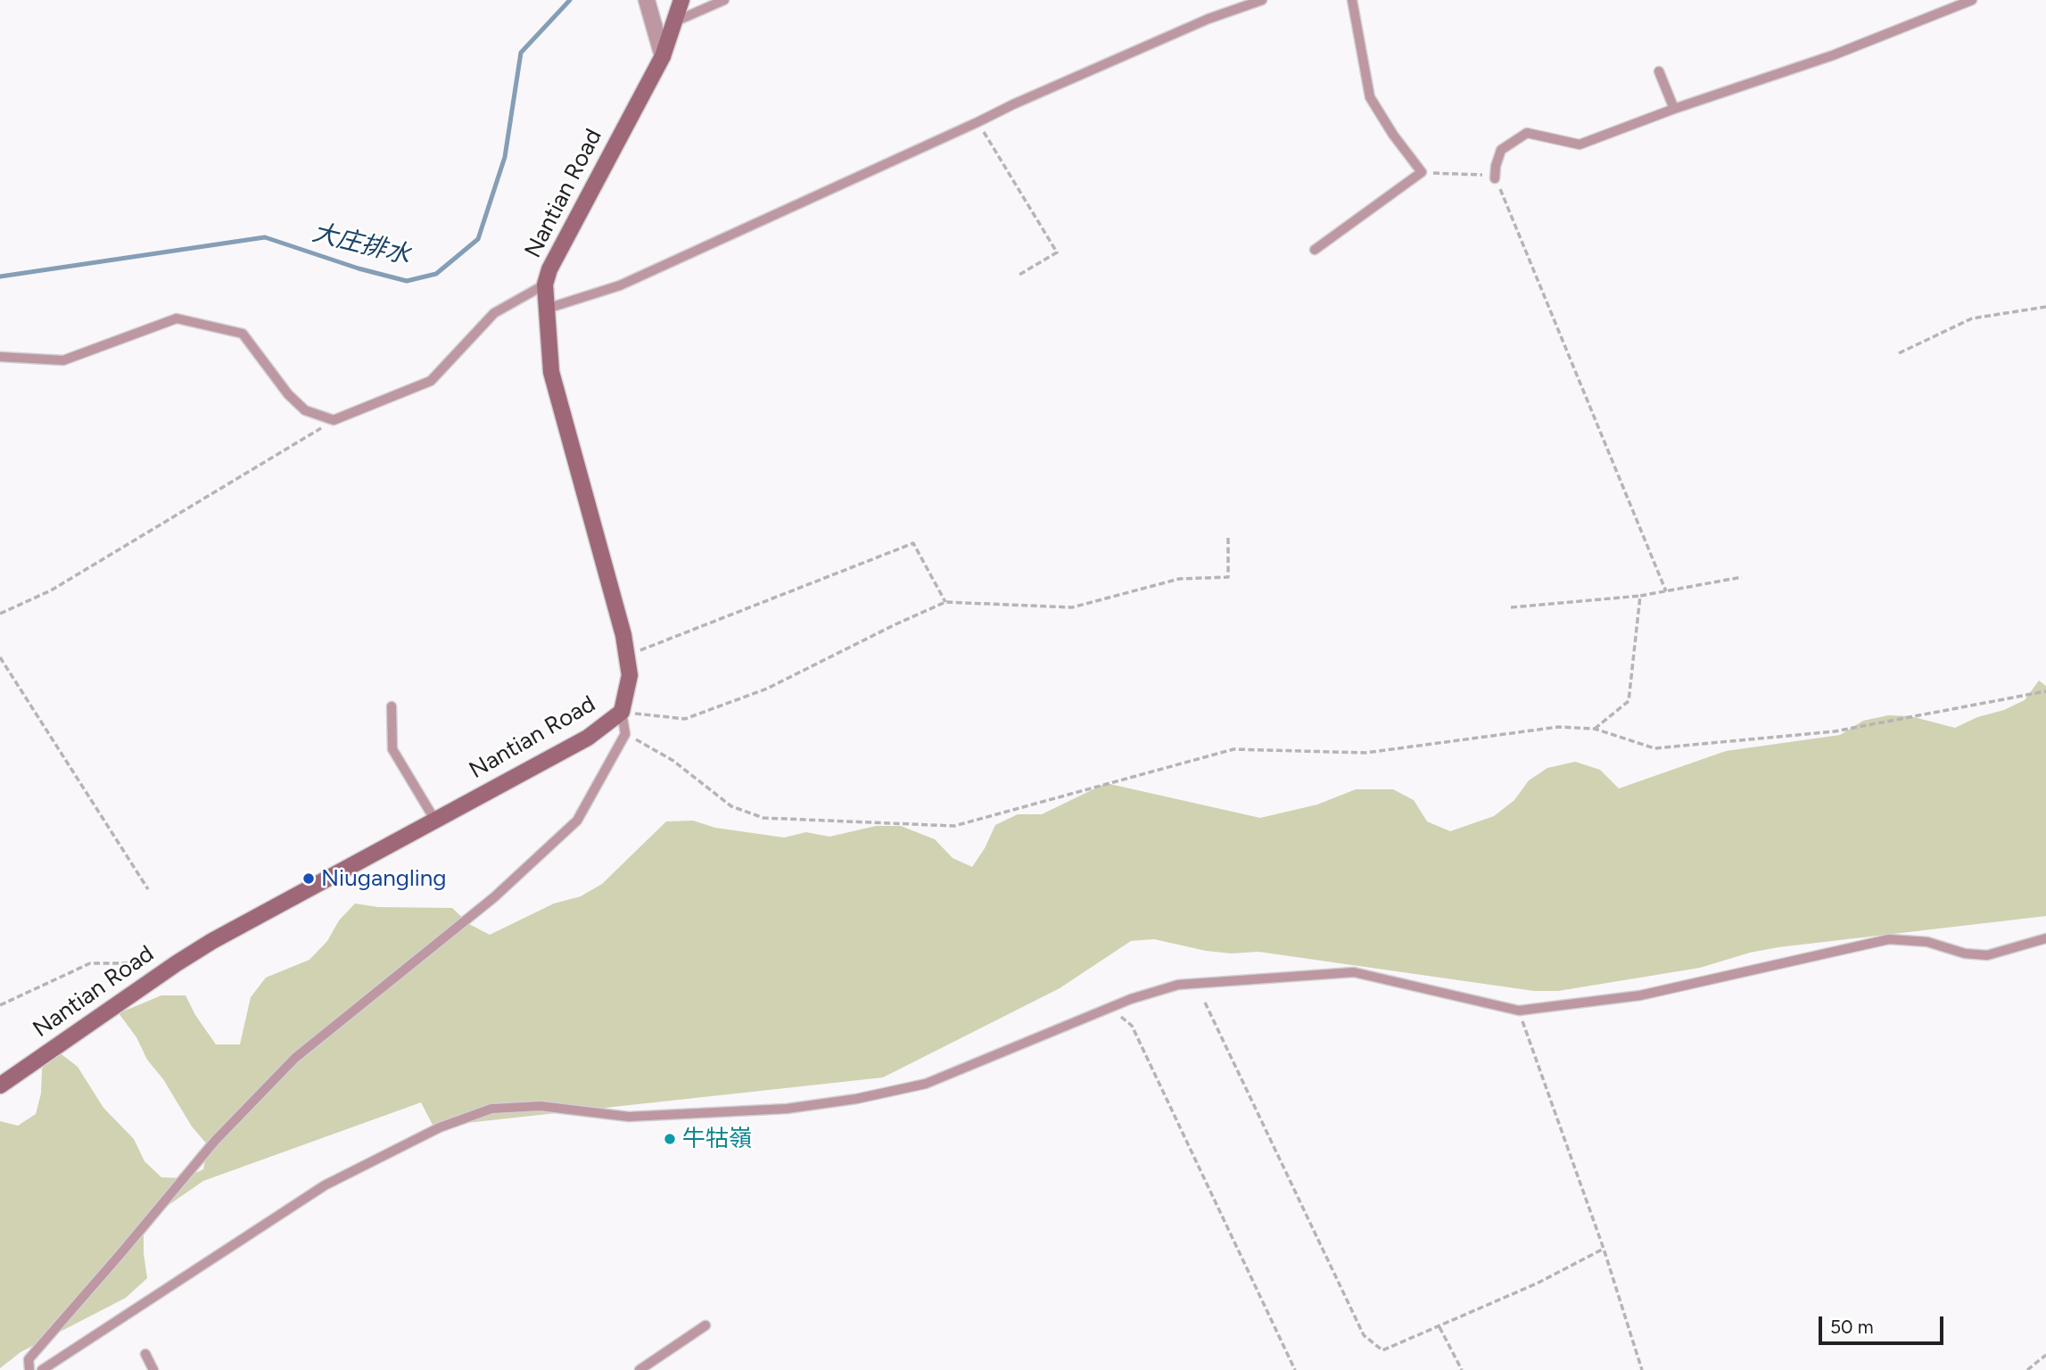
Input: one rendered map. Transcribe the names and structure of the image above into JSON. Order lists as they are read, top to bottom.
{
  "streets": {
    "main road": ["Nantian Road"]
  },
  "water": ["大庄排水"],
  "places": ["Niugangling", "牛牯嶺"],
  "scale_bar": "50 m"
}
